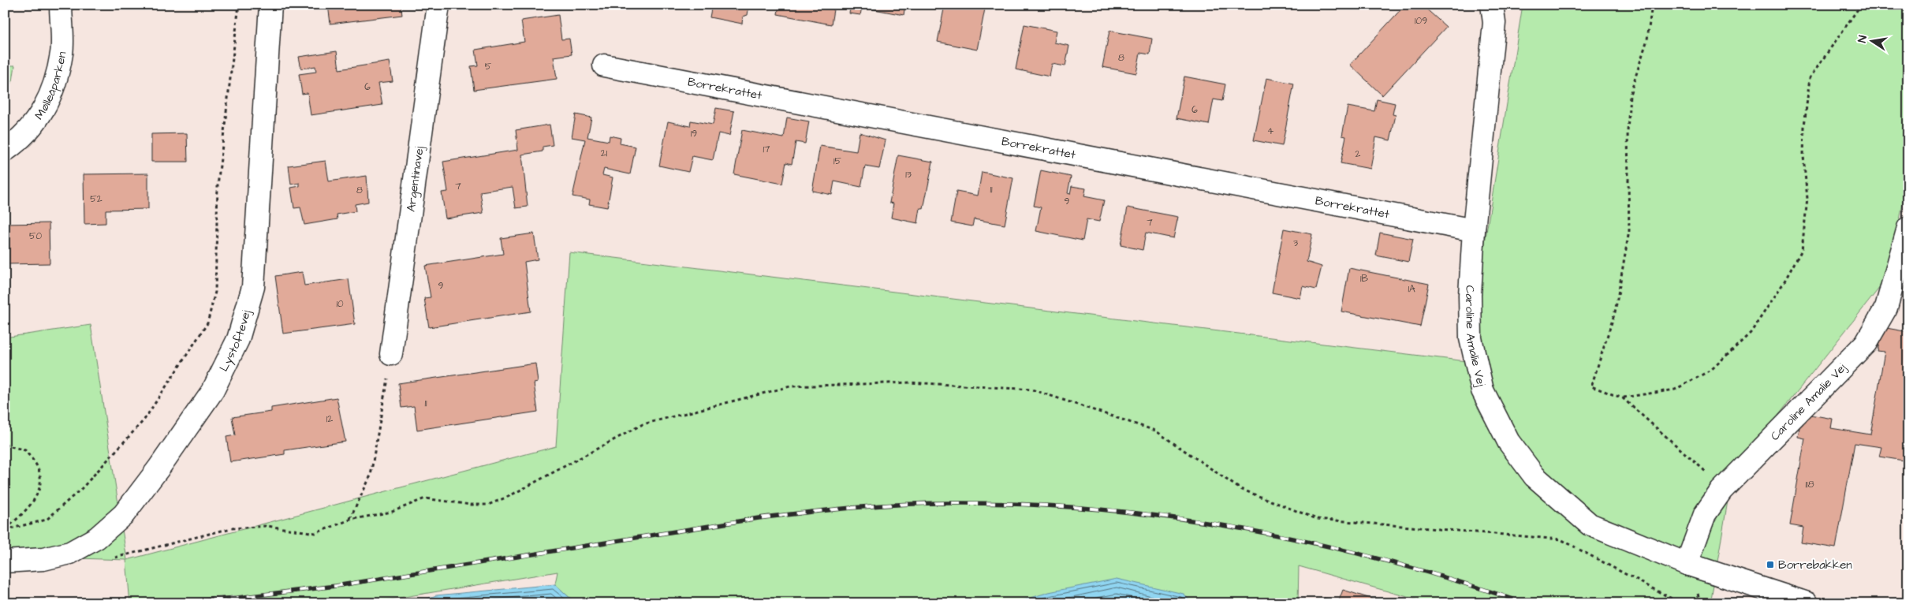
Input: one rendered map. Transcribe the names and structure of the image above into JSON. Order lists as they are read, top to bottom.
{
  "streets": {
    "street": [
      "Mølleåparken",
      "Borrekrattet",
      "Argentinavej",
      "Caroline Amalie Vej",
      "Lystoftevej"
    ]
  },
  "crossings": [
    ["Borrekrattet", "Caroline Amalie Vej"]
  ],
  "places": {
    "transit": ["Borrebakken"]
  },
  "house_numbers": [
    "109",
    "8",
    "5",
    "6",
    "6",
    "4",
    "19",
    "17",
    "21",
    "2",
    "15",
    "13",
    "7",
    "11",
    "8",
    "52",
    "9",
    "7",
    "50",
    "3",
    "1B",
    "9",
    "1A",
    "10",
    "11",
    "12",
    "118"
  ],
  "north": "left"
}
